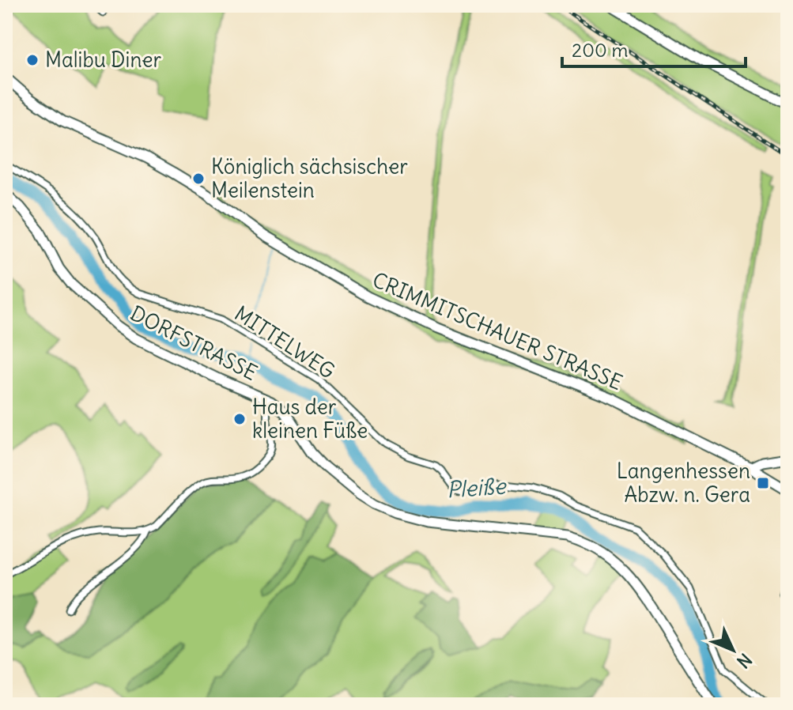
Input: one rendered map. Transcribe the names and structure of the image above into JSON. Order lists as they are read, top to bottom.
{
  "streets": {
    "street": ["CRIMMITSCHAUER STRASSE", "MITTELWEG", "DORFSTRASSE"]
  },
  "water": ["Pleiße"],
  "places": {
    "other": ["Malibu Diner", "Königlich sächsischer Meilenstein", "Haus der kleinen Füße"],
    "transit": ["Langenhessen Abzw. n. Gera"]
  },
  "scale_bar": "200 m",
  "north": "bottom right"
}
